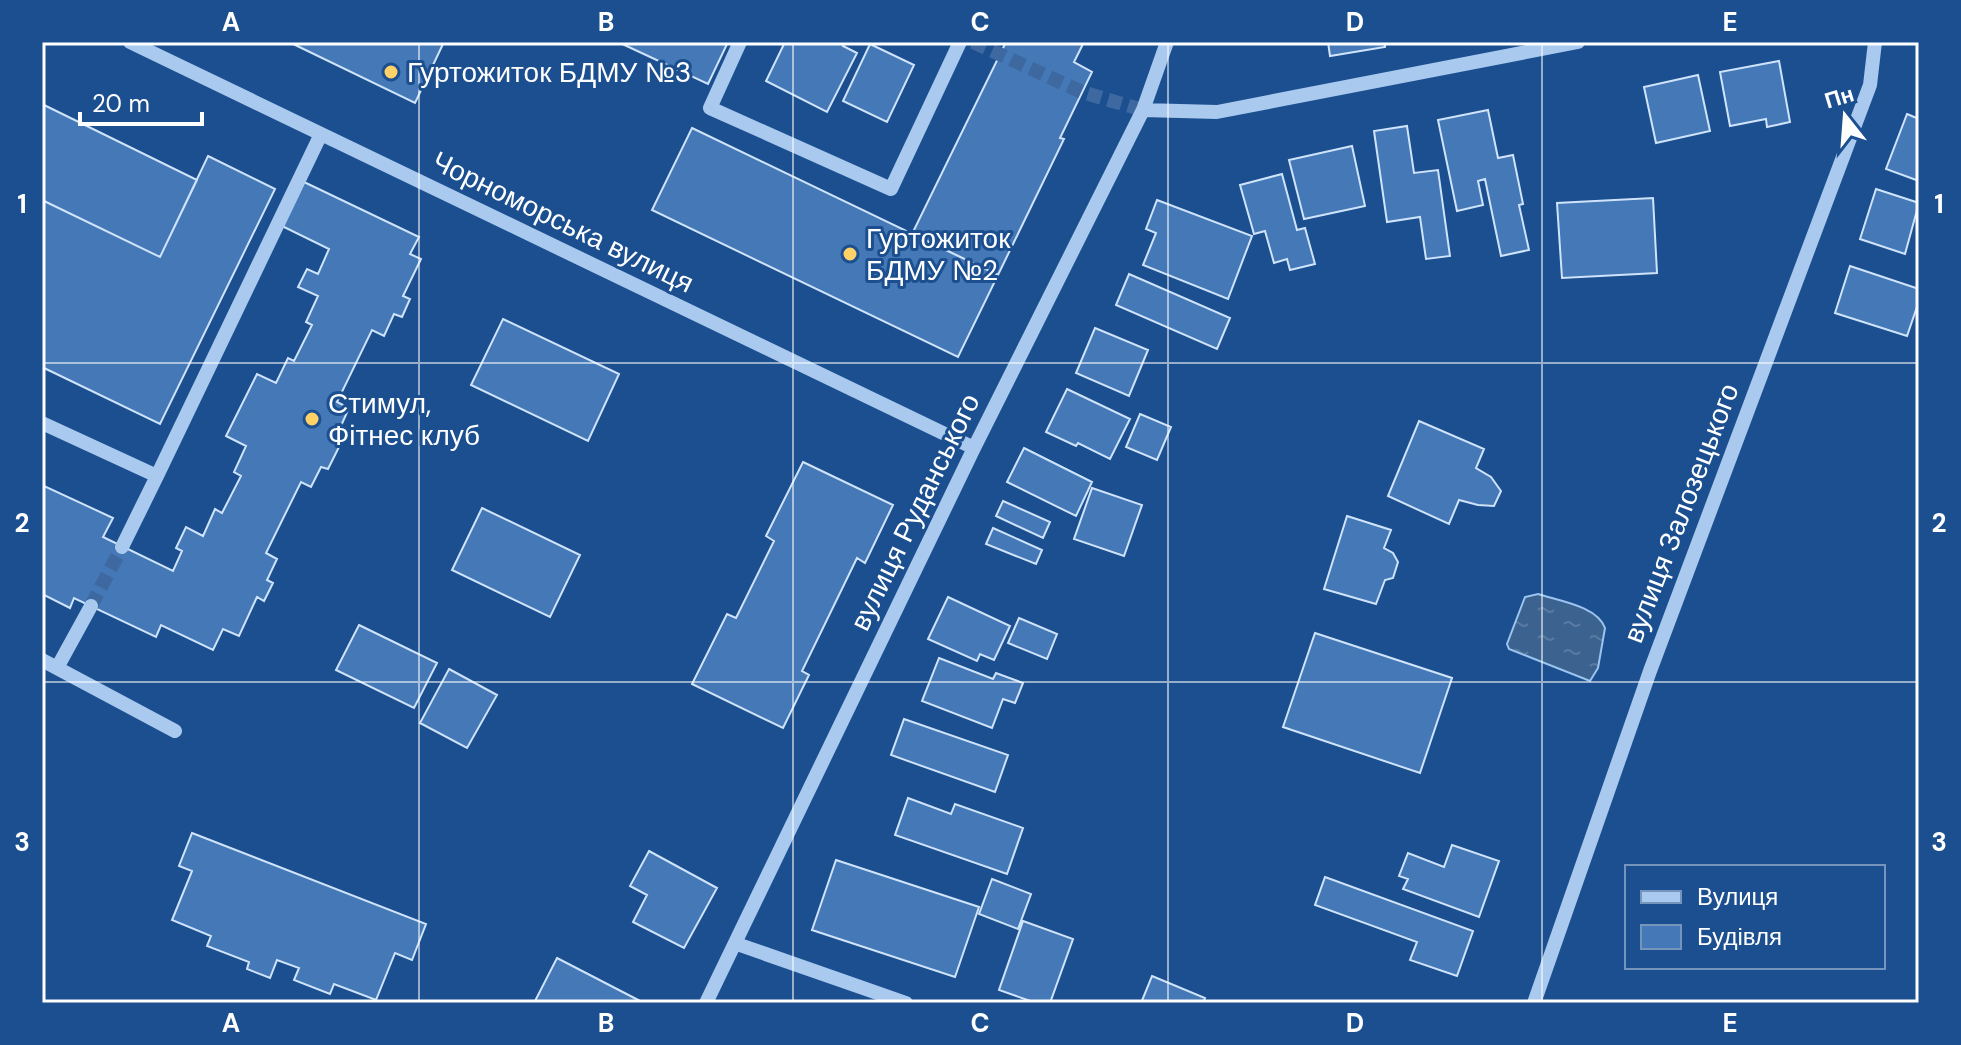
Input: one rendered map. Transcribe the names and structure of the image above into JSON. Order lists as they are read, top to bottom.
{
  "streets": {
    "street": ["Чорноморська вулиця", "вулиця Руданського", "вулиця Залозецького"]
  },
  "crossings": [
    ["Чорноморська вулиця", "вулиця Руданського"]
  ],
  "places": ["Гуртожиток БДМУ №3", "Гуртожиток БДМУ №2", "Стимул, Фітнес клуб"],
  "legend": ["Вулиця", "Будівля"],
  "scale_bar": "20 m",
  "north": "top",
  "grid": {
    "columns": [
      "A",
      "B",
      "C",
      "D",
      "E"
    ],
    "rows": ["1", "2", "3"]
  }
}
